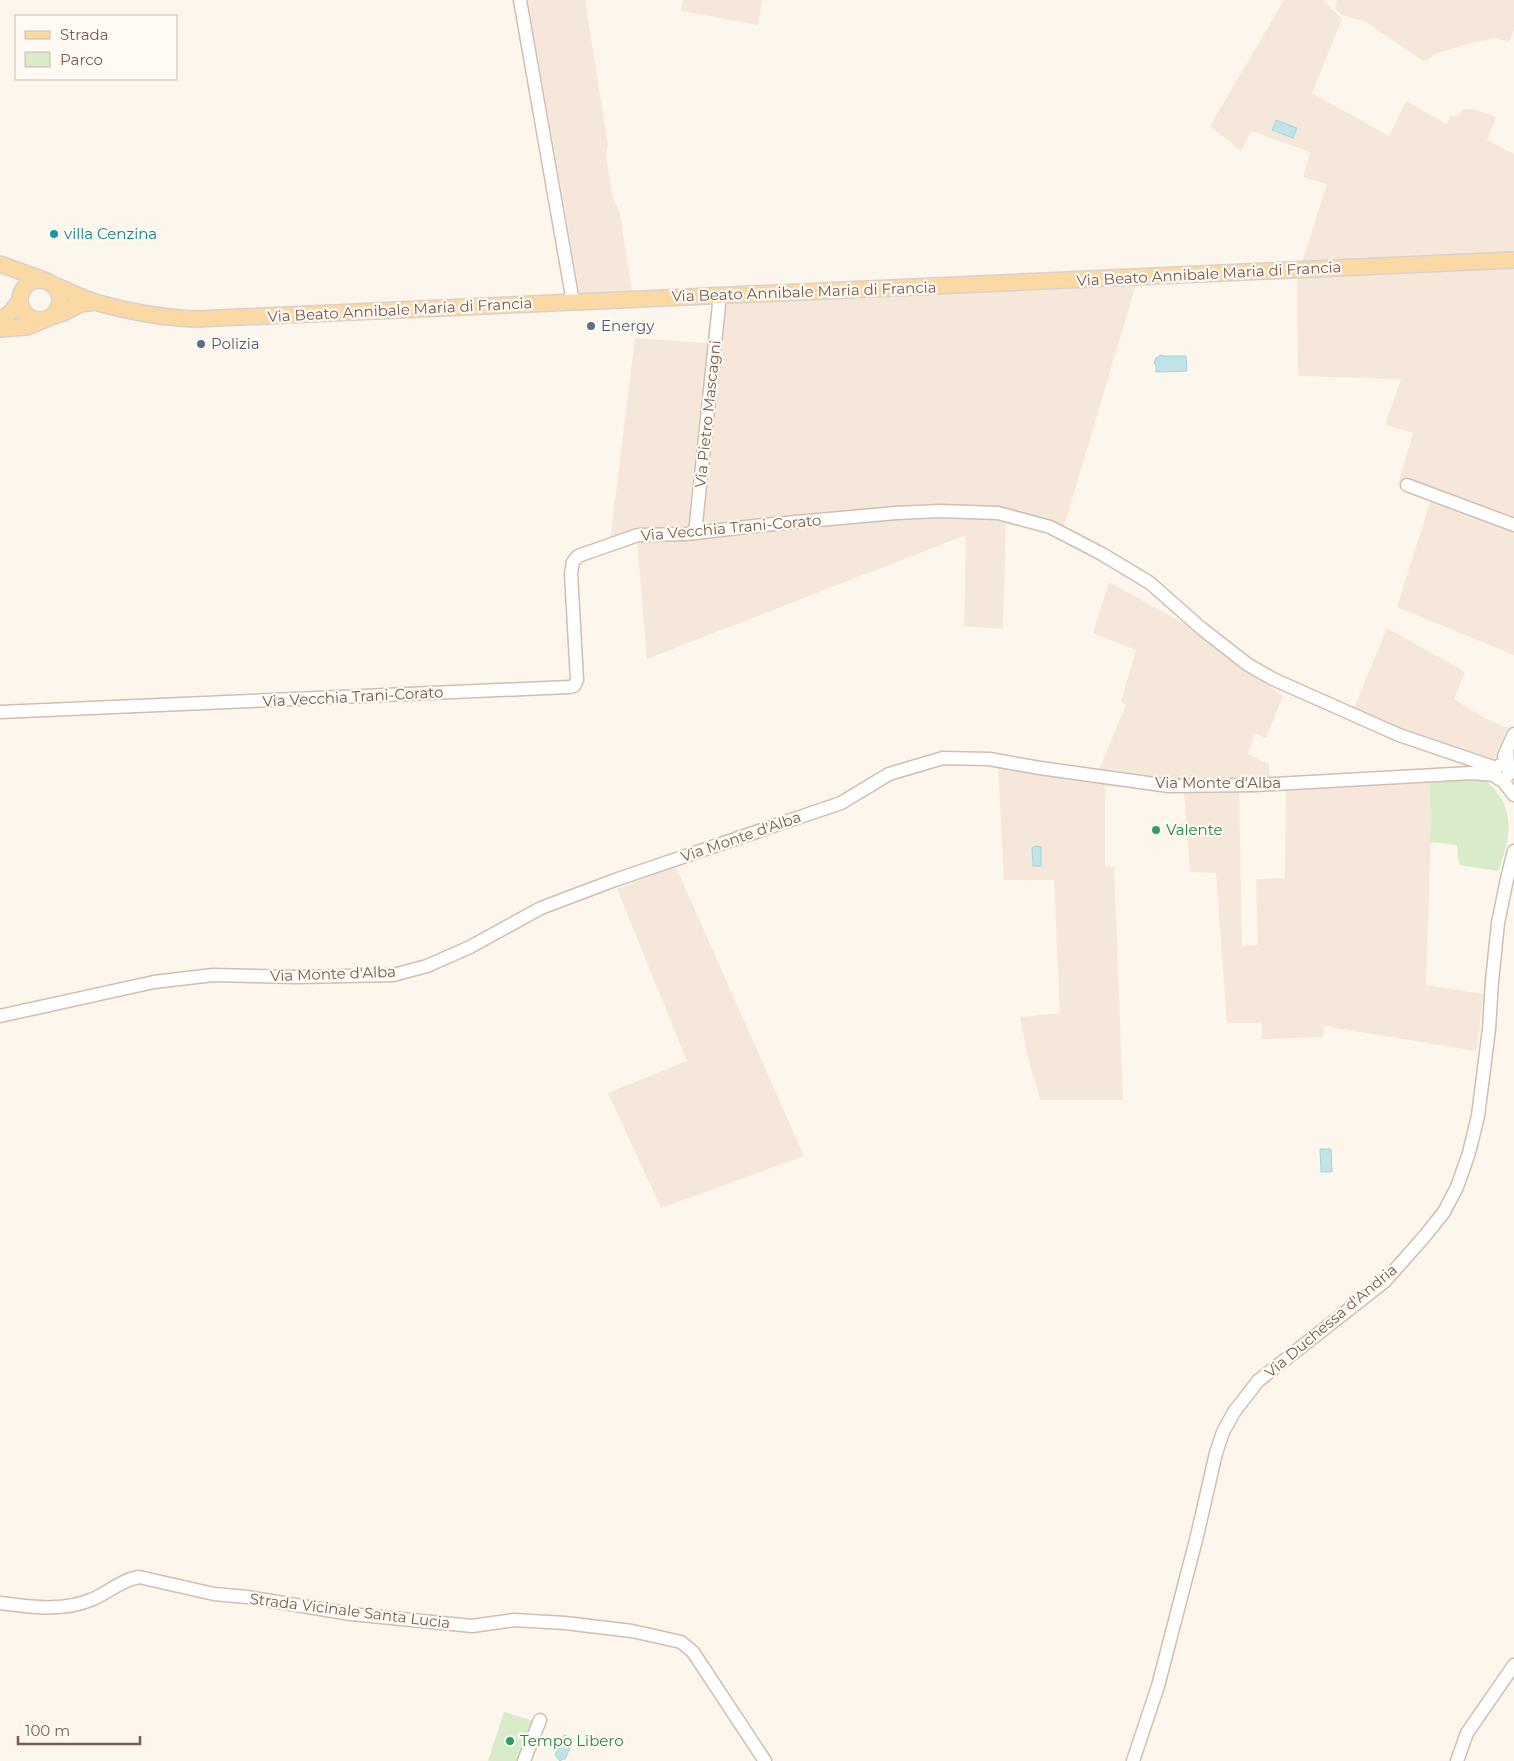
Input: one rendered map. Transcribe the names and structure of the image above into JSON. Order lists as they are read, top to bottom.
{
  "streets": {
    "main road": ["Via Beato Annibale Maria di Francia"],
    "street": [
      "Via Pietro Mascagni",
      "Via Vecchia Trani-Corato",
      "Via Monte d'Alba",
      "Via Duchessa d'Andria",
      "Strada Vicinale Santa Lucia"
    ]
  },
  "crossings": [
    ["Via Beato Annibale Maria di Francia", "Via Pietro Mascagni"],
    ["Via Pietro Mascagni", "Via Vecchia Trani-Corato"],
    ["Via Vecchia Trani-Corato", "Via Monte d'Alba"]
  ],
  "places": [
    "villa Cenzina",
    "Energy",
    "Polizia",
    "Valente",
    "Tempo Libero"
  ],
  "legend": ["Strada", "Parco"],
  "scale_bar": "100 m"
}
